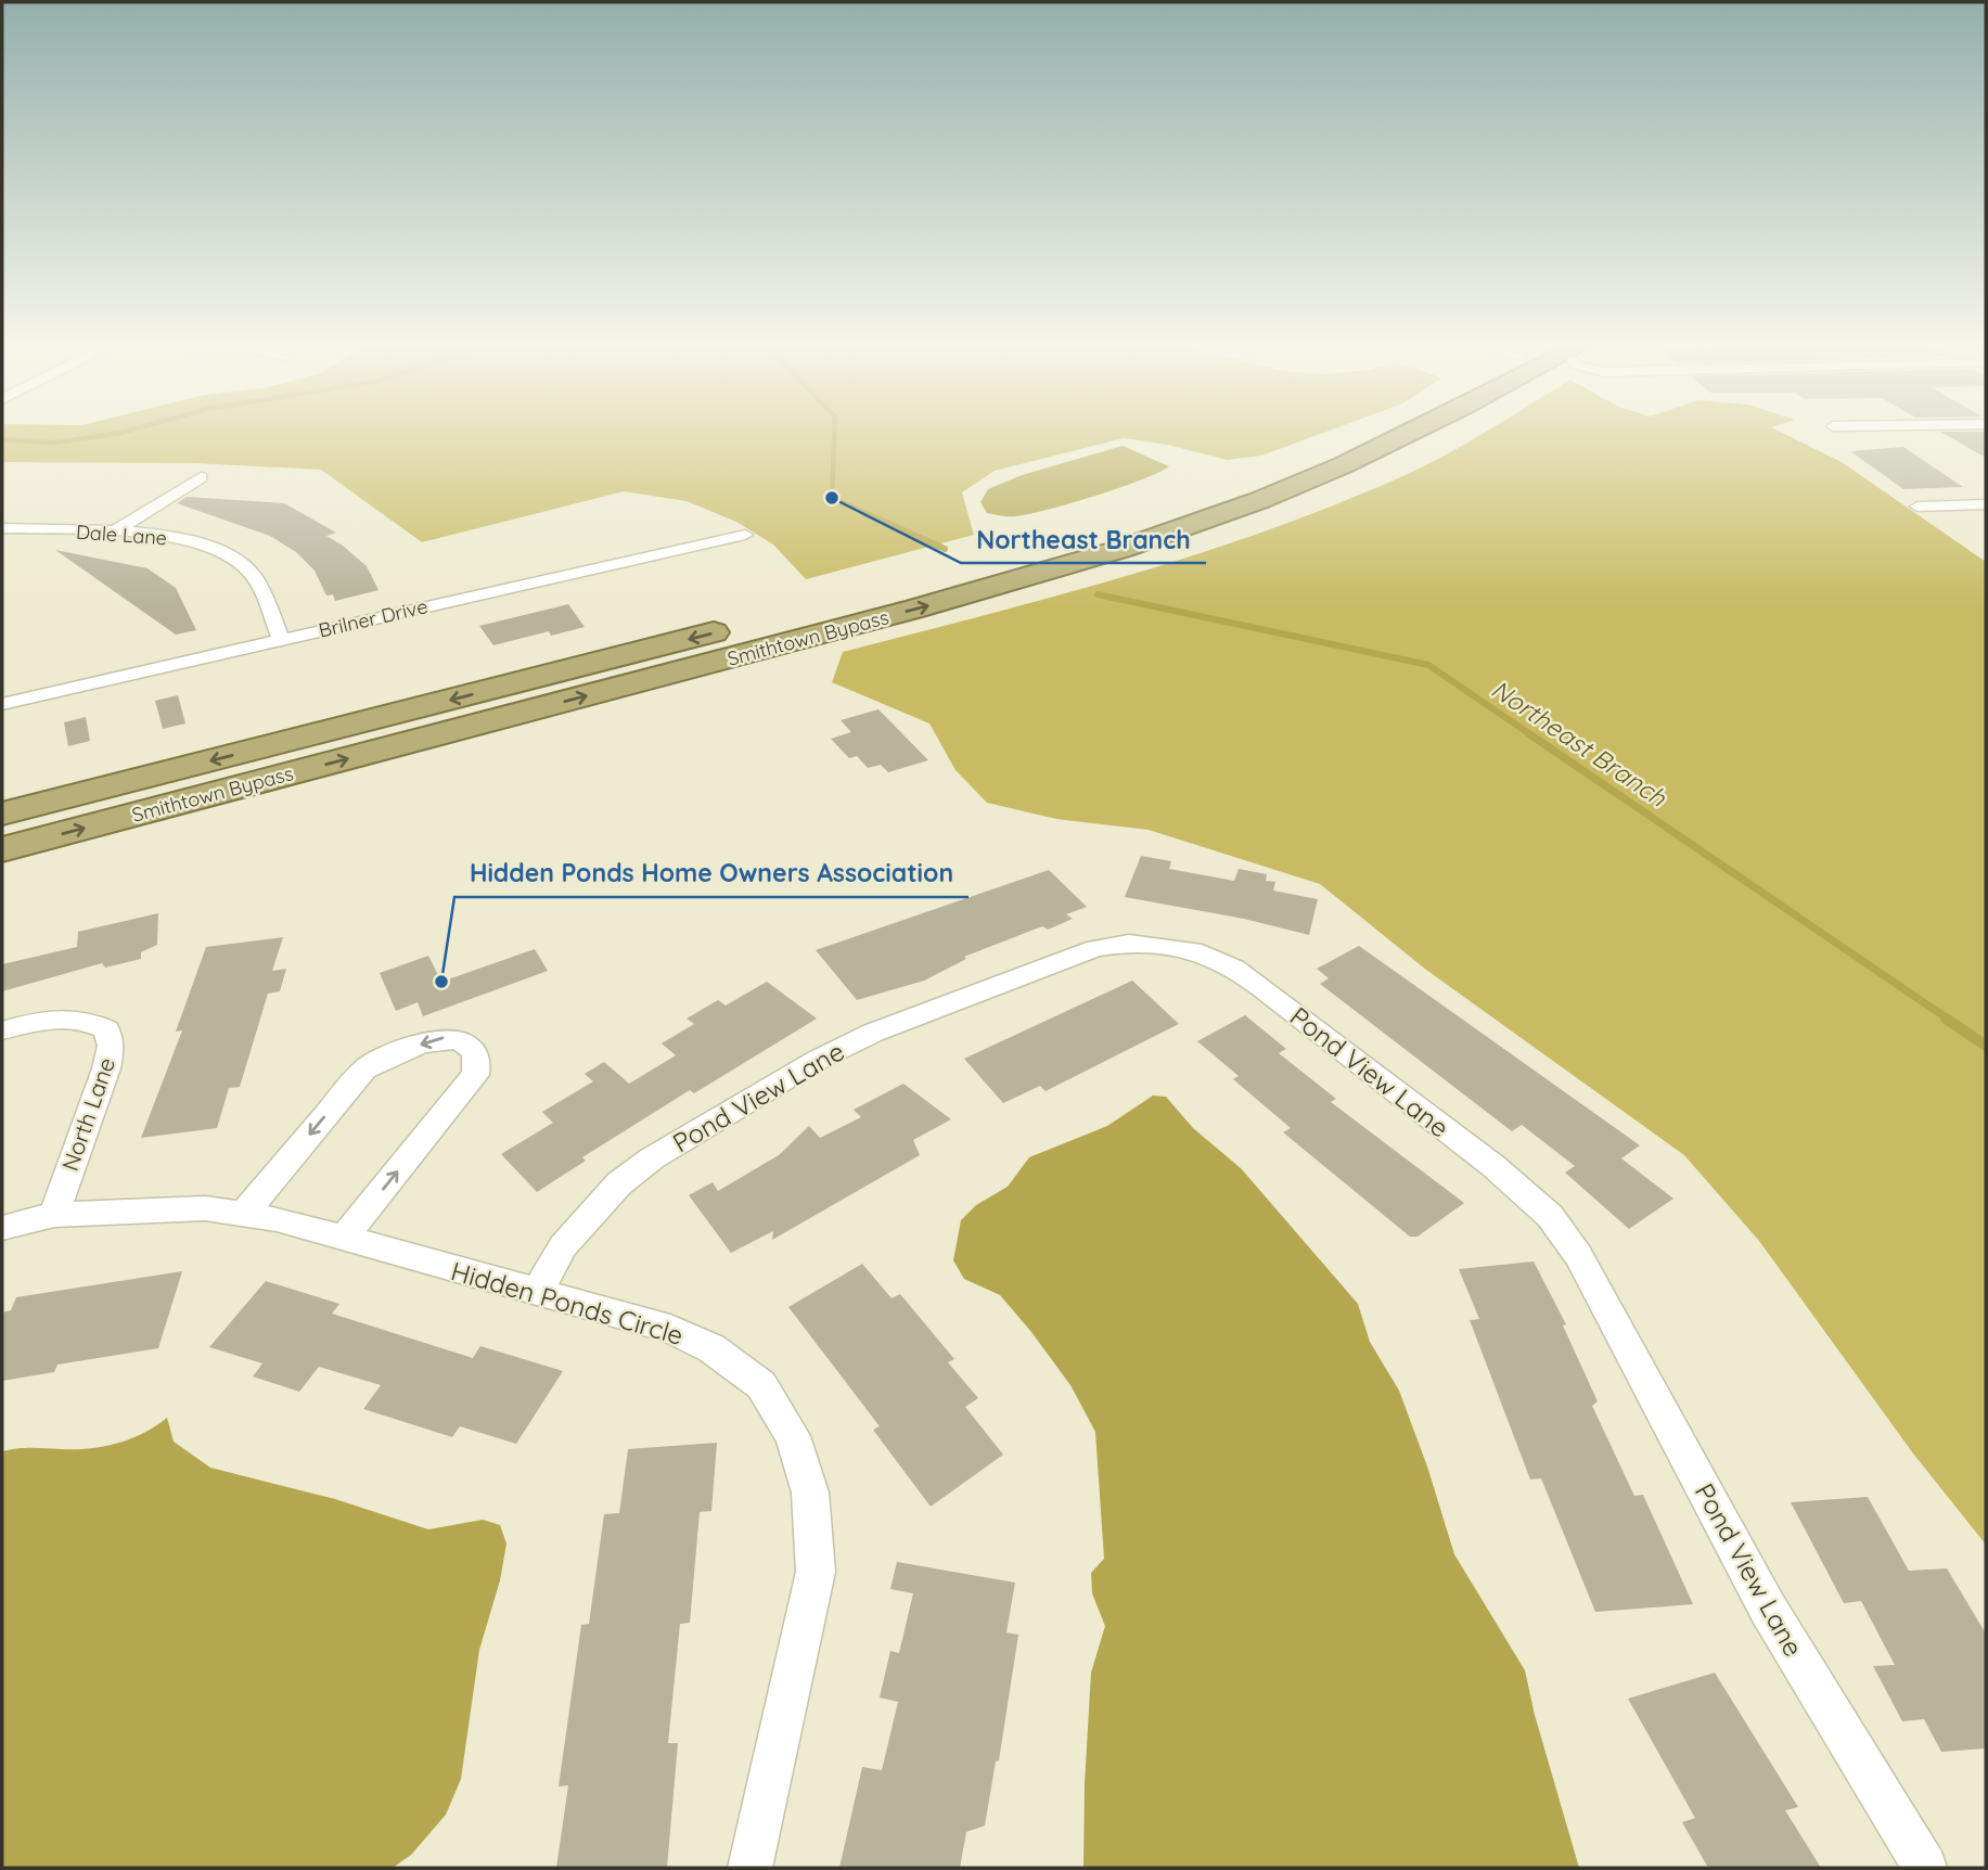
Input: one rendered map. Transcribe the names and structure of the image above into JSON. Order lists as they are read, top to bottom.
{
  "streets": {
    "highway": ["Smithtown Bypass"],
    "street": [
      "Dale Lane",
      "Brilner Drive",
      "Pond View Lane",
      "North Lane",
      "Hidden Ponds Circle"
    ]
  },
  "crossings": [
    ["Dale Lane", "Brilner Drive"],
    ["Pond View Lane", "Hidden Ponds Circle"],
    ["North Lane", "Hidden Ponds Circle"]
  ],
  "water": ["Northeast Branch"],
  "places": ["Northeast Branch", "Hidden Ponds Home Owners Association"]
}
